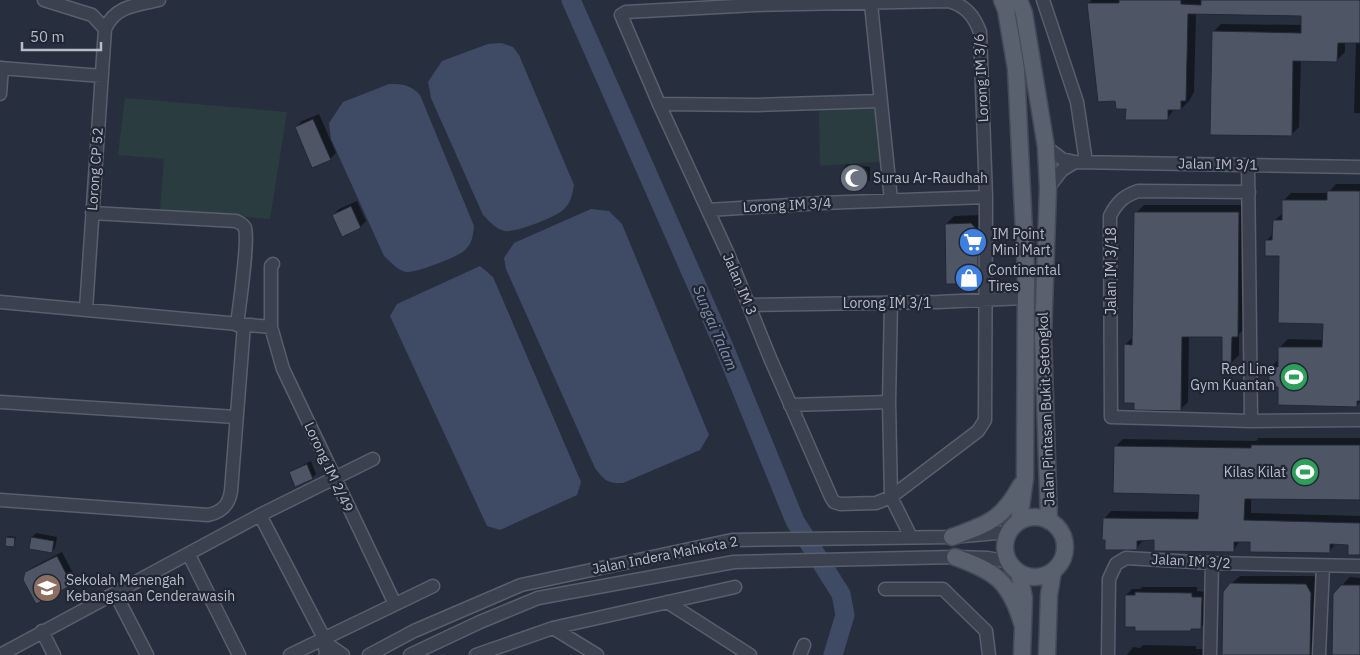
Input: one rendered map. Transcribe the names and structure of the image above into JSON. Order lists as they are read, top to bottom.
{
  "streets": {
    "main road": ["Jalan Pintasan Bukit Setongkol"],
    "street": [
      "Lorong IM 3/6",
      "Jalan IM 3/1",
      "Lorong CP 52",
      "Lorong IM 3/4",
      "Jalan IM 3/18",
      "Jalan IM 3",
      "Lorong IM 3/1",
      "Lorong IM 2/49",
      "Jalan Indera Mahkota 2",
      "Jalan IM 3/2"
    ]
  },
  "crossings": [
    ["Lorong IM 3/6", "Lorong IM 3/4"],
    ["Lorong IM 3/6", "Jalan IM 3"],
    ["Lorong IM 3/6", "Lorong IM 3/1"],
    ["Jalan IM 3/1", "Jalan Pintasan Bukit Setongkol"],
    ["Lorong IM 3/4", "Jalan IM 3"],
    ["Jalan IM 3", "Lorong IM 3/1"],
    ["Lorong IM 3/1", "Jalan Pintasan Bukit Setongkol"],
    ["Jalan Pintasan Bukit Setongkol", "Jalan Indera Mahkota 2"]
  ],
  "water": ["Sungai Talam"],
  "places": {
    "mosque": ["Surau Ar-Raudhah"],
    "supermarket": ["IM Point Mini Mart"],
    "shop": ["Continental Tires"],
    "sports": ["Red Line Gym Kuantan", "Kilas Kilat"],
    "school or university": ["Sekolah Menengah Kebangsaan Cenderawasih"]
  },
  "scale_bar": "50 m"
}
